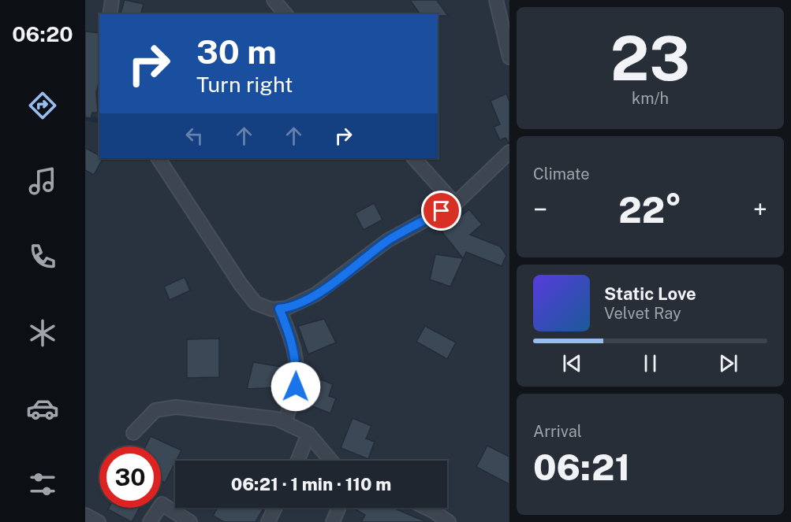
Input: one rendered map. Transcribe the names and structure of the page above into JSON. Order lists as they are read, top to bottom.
{
  "page": {
    "tabs": "06:20",
    "tile": [
      ["23", "km/h"],
      "Climate",
      ["Arrival", "06:21"]
    ],
    "turn": ["30 m", "Turn right"],
    "heat": ["−", "22°", "+"],
    "song": ["Static Love", "Velvet Ray"],
    "limit": "30",
    "trip": "06:21 · 1 min · 110 m"
  }
}
